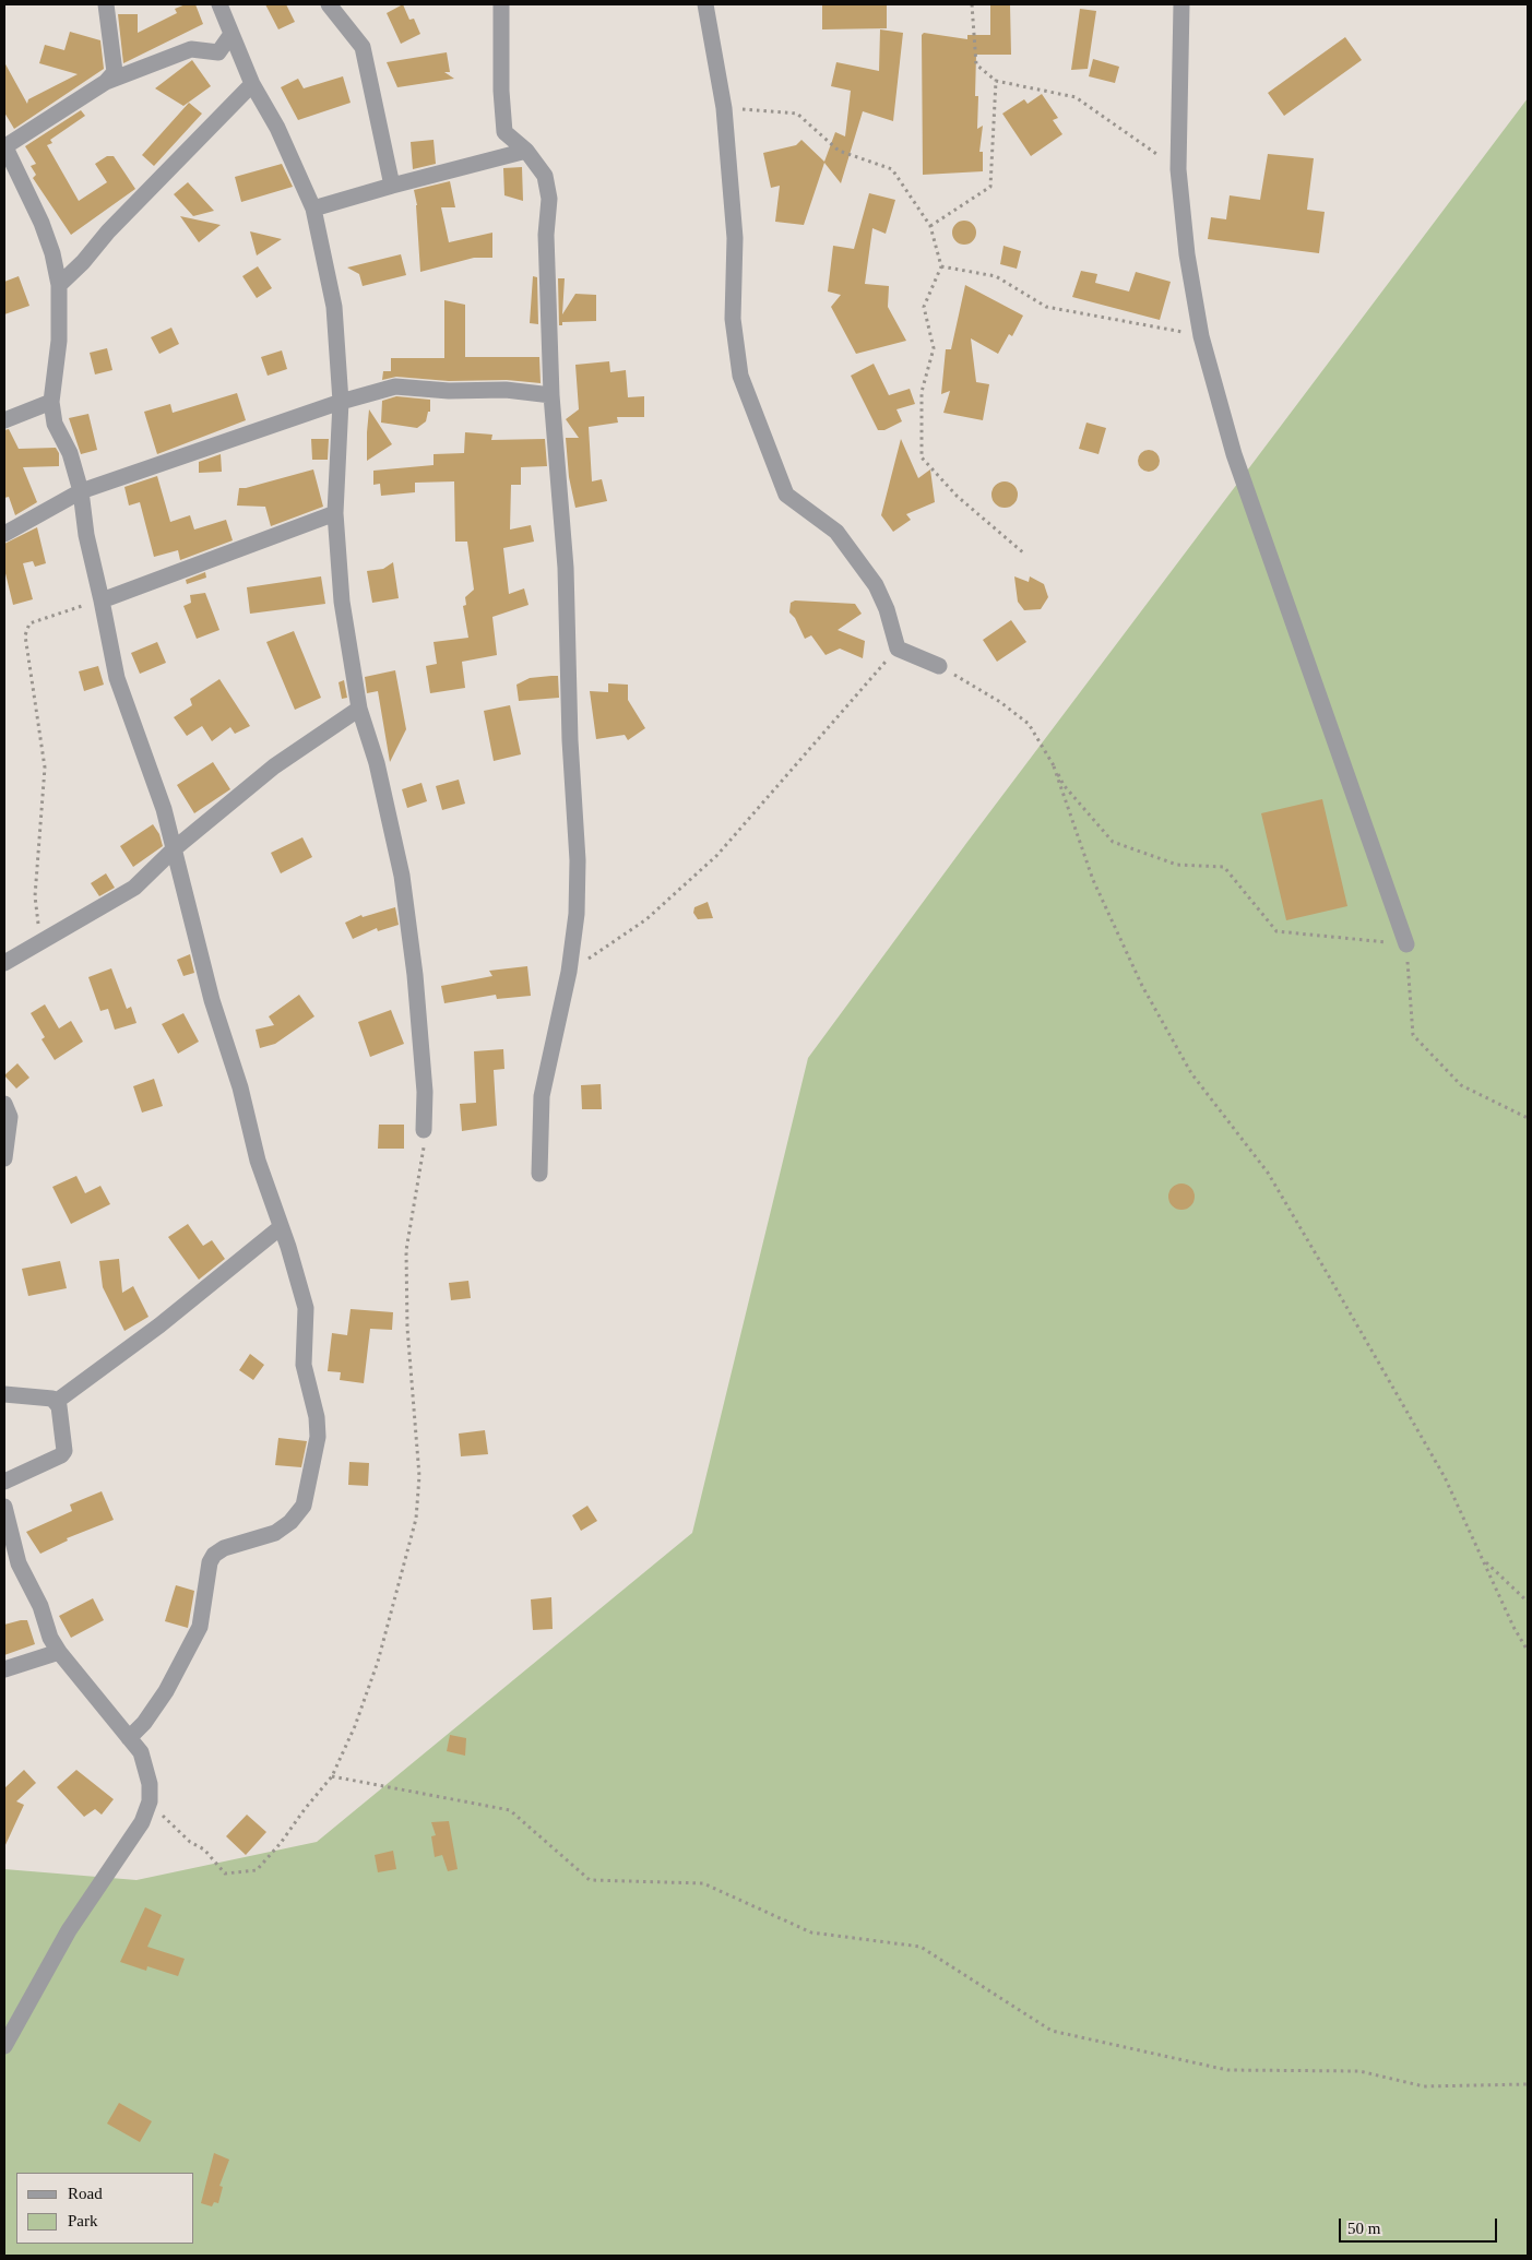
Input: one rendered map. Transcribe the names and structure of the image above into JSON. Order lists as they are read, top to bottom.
{
  "legend": ["Road", "Park"],
  "scale_bar": "50 m"
}
